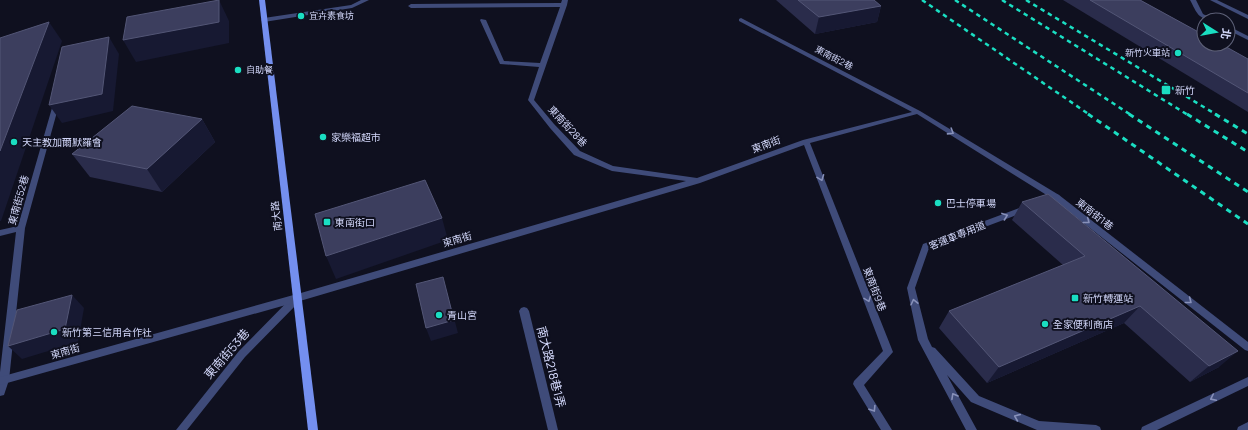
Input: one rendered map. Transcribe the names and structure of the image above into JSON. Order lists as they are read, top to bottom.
{
  "streets": {
    "main road": ["南大路"],
    "street": [
      "東南街2巷",
      "東南街28巷",
      "東南街",
      "東南街52巷",
      "東南街1巷",
      "客運車專用道",
      "東南街9巷",
      "東南街53巷",
      "南大路218巷1弄"
    ]
  },
  "crossings": [
    ["東南街2巷", "東南街"],
    ["東南街2巷", "東南街1巷"],
    ["東南街28巷", "東南街"],
    ["東南街", "東南街52巷"],
    ["東南街", "東南街1巷"],
    ["東南街", "南大路"],
    ["東南街", "東南街9巷"],
    ["東南街", "東南街53巷"],
    ["東南街1巷", "客運車專用道"],
    ["南大路", "東南街53巷"]
  ],
  "one_way": ["東南街1巷", "東南街9巷"],
  "places": {
    "other": [
      "宜卉素食坊",
      "新竹火車站",
      "自助餐",
      "家樂福超市",
      "天主教加爾默羅會",
      "巴士停車場",
      "青山宮",
      "全家便利商店",
      "新竹第三信用合作社"
    ],
    "transit": ["新竹", "東南街口", "新竹轉運站"]
  },
  "north": "right"
}
